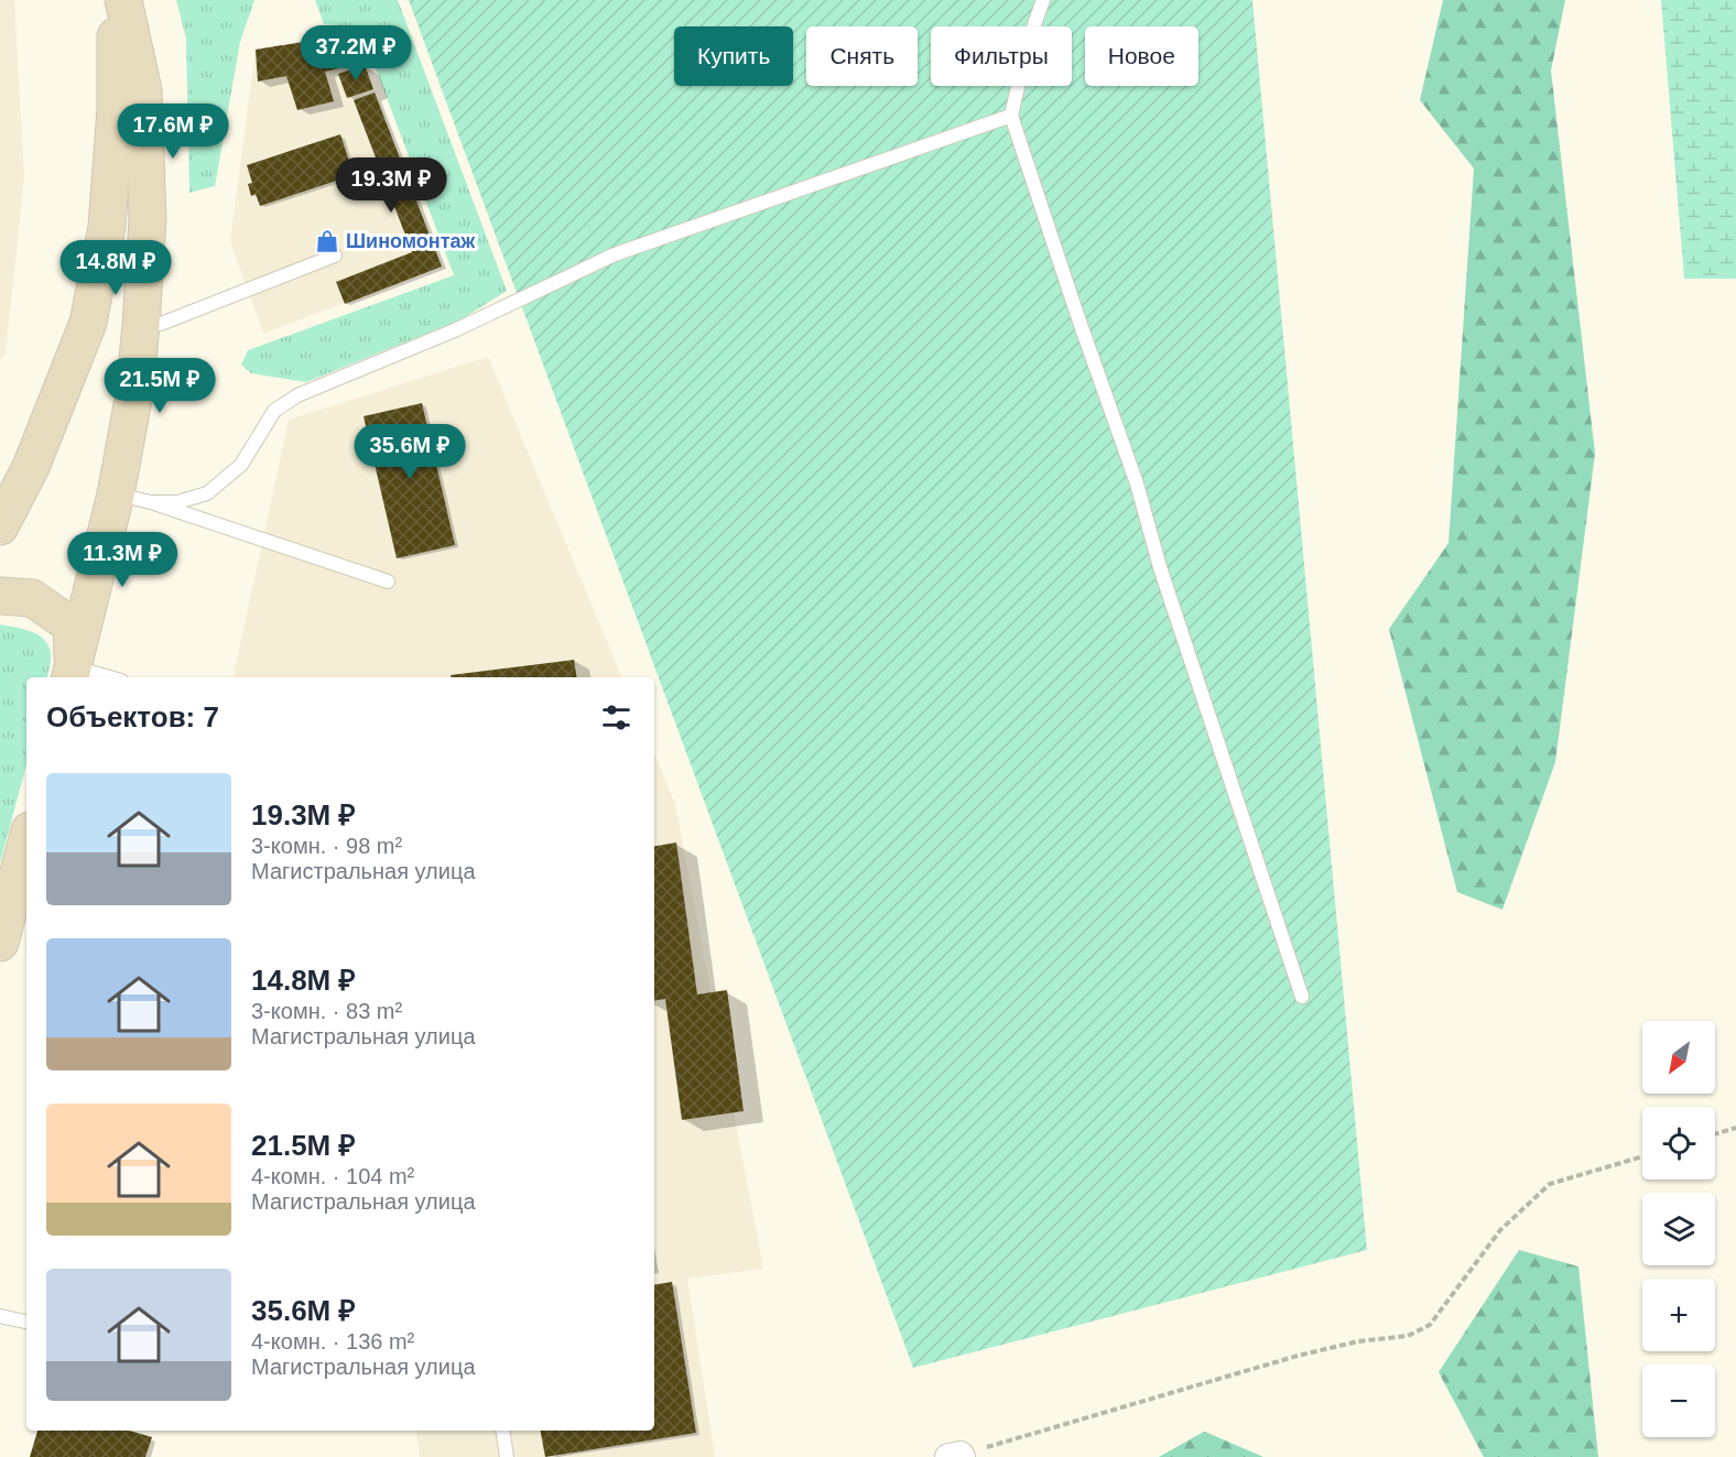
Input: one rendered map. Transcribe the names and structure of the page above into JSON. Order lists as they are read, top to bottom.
{
  "places": {
    "shop": ["Шиномонтаж"]
  },
  "north": "bottom left",
  "page": {
    "price": [
      "37.2M ₽",
      "17.6M ₽",
      "19.3M ₽",
      "14.8M ₽",
      "21.5M ₽",
      "35.6M ₽",
      "11.3M ₽"
    ],
    "chip": [
      "Купить",
      "Снять",
      "Фильтры",
      "Новое"
    ],
    "heading": "Объектов: 7",
    "list": [
      {
        "name": "19.3M ₽",
        "note": "3-комн. · 98 m² · Магистральная улица"
      },
      {
        "name": "14.8M ₽",
        "note": "3-комн. · 83 m² · Магистральная улица"
      },
      {
        "name": "21.5M ₽",
        "note": "4-комн. · 104 m² · Магистральная улица"
      },
      {
        "name": "35.6M ₽",
        "note": "4-комн. · 136 m² · Магистральная улица"
      }
    ],
    "map_buttons": ["+", "−"]
  }
}
